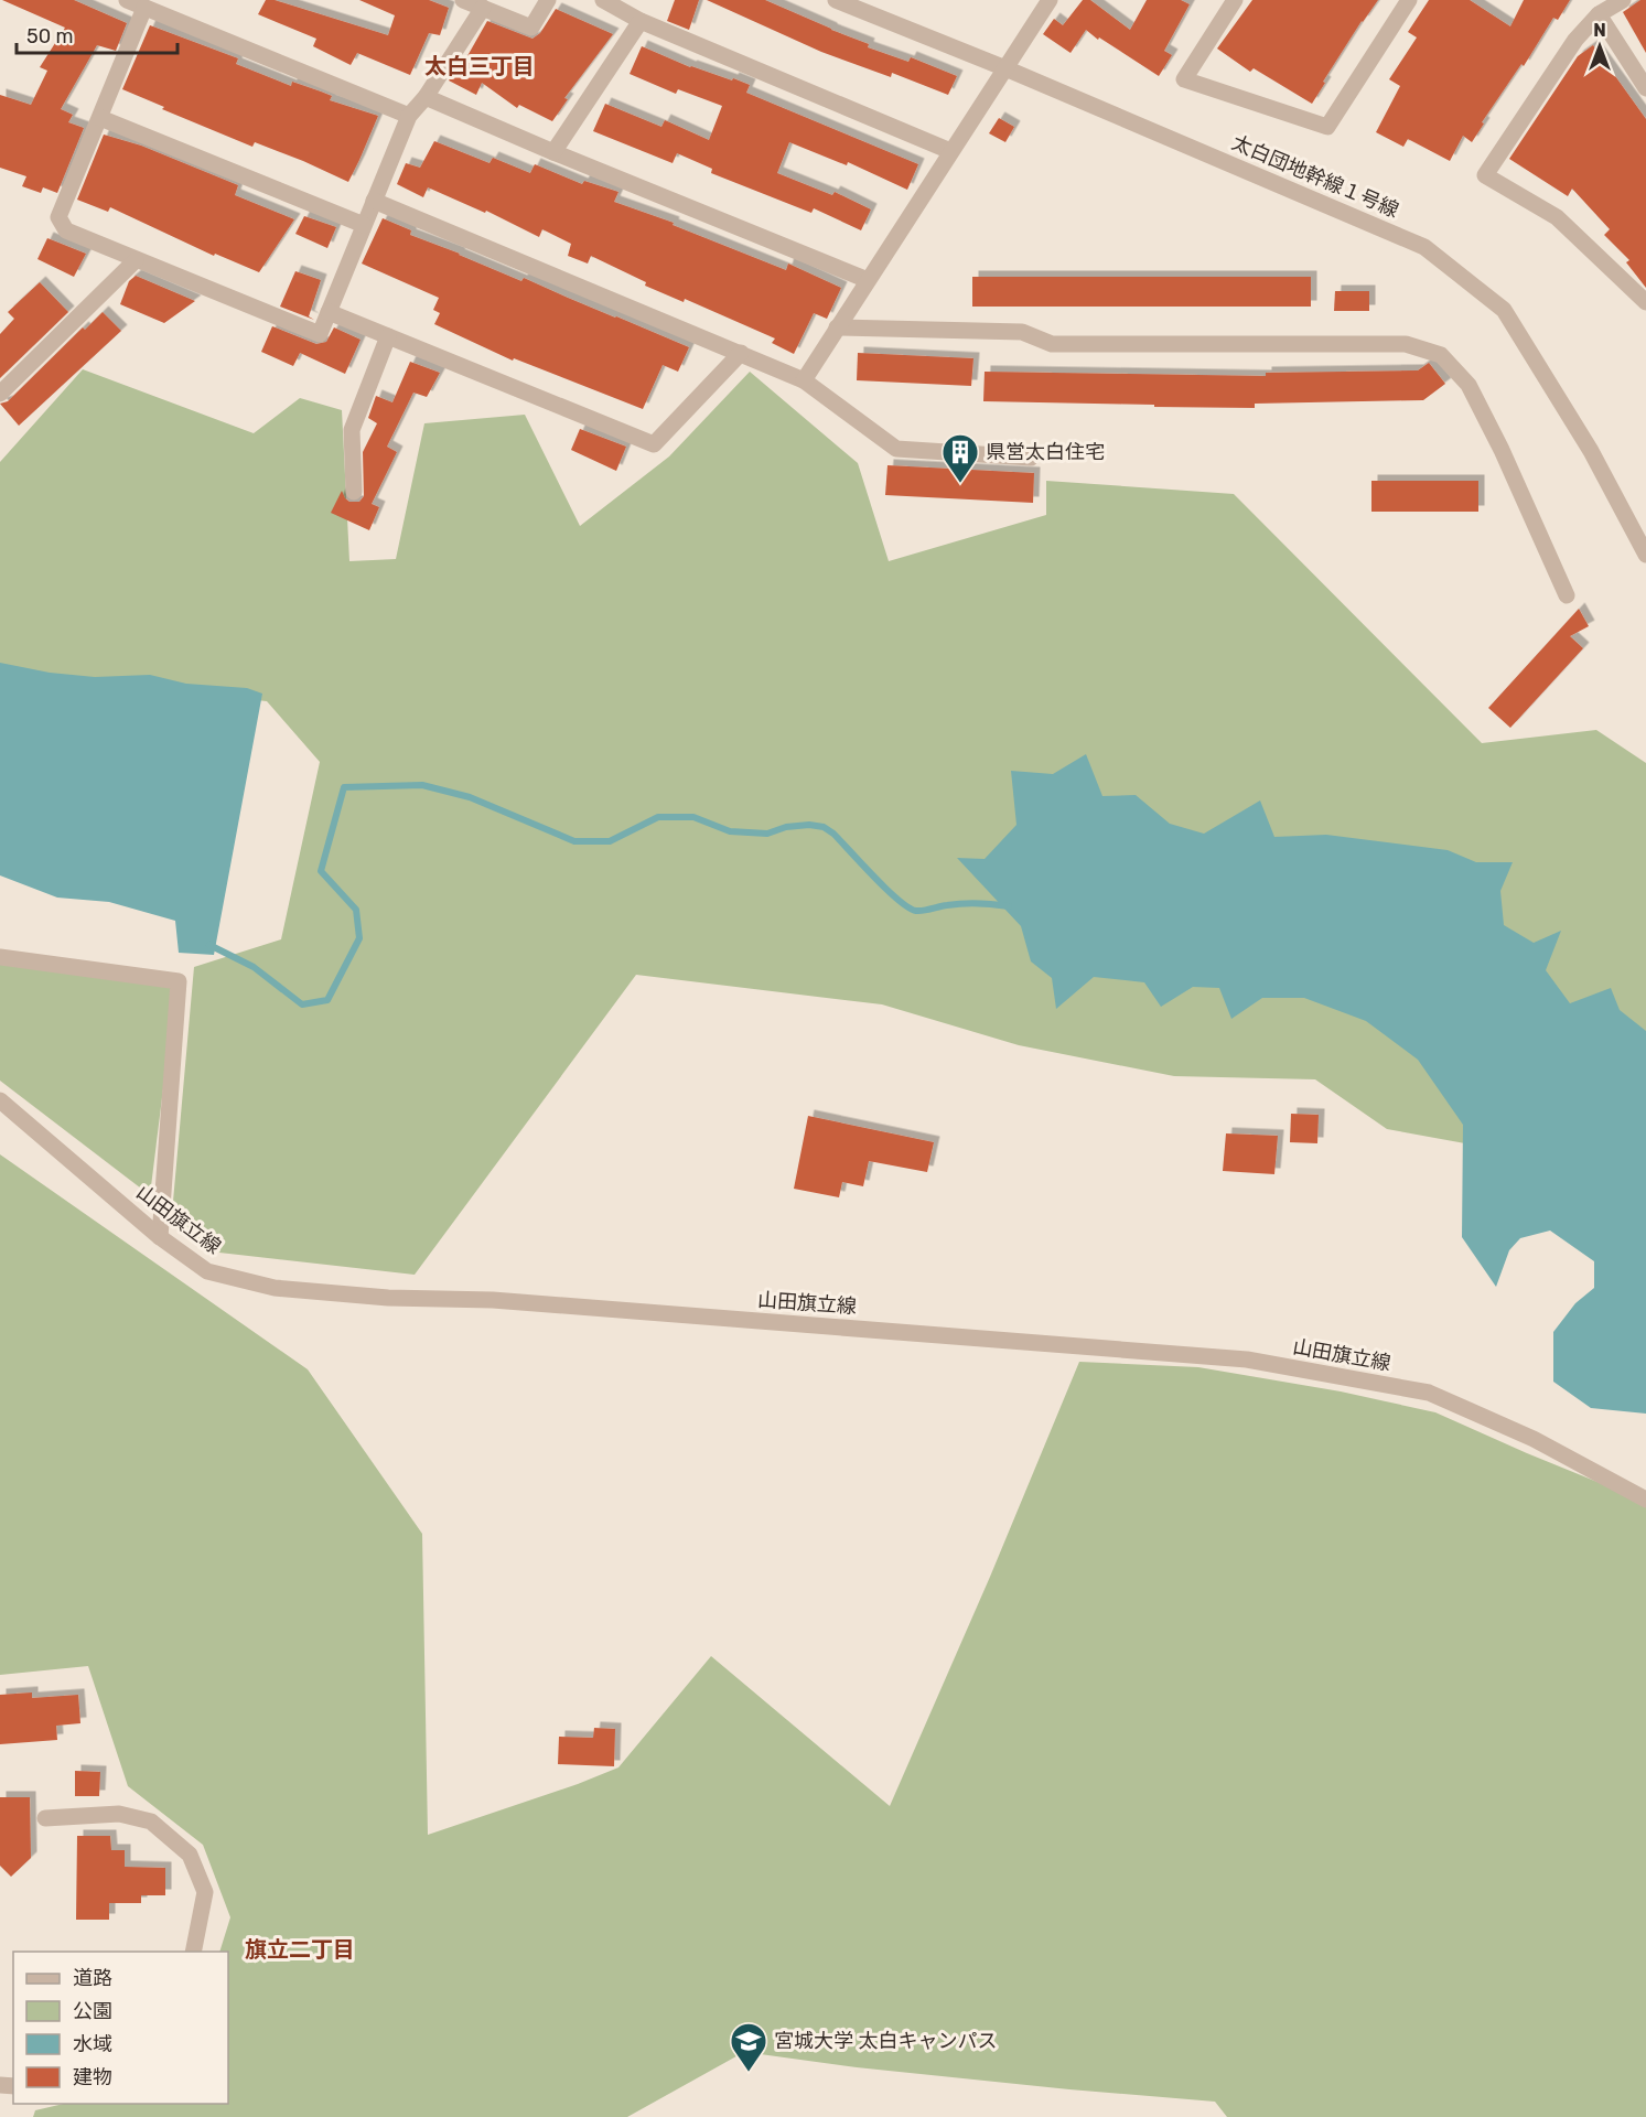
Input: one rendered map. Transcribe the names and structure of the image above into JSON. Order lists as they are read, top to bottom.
{
  "streets": {
    "street": ["太白団地幹線１号線", "山田旗立線"]
  },
  "districts": ["太白三丁目", "旗立二丁目"],
  "places": {
    "building": ["県営太白住宅"],
    "school or university": ["宮城大学 太白キャンパス"]
  },
  "legend": [
    "道路",
    "公園",
    "水域",
    "建物"
  ],
  "scale_bar": "50 m",
  "north": "top"
}
